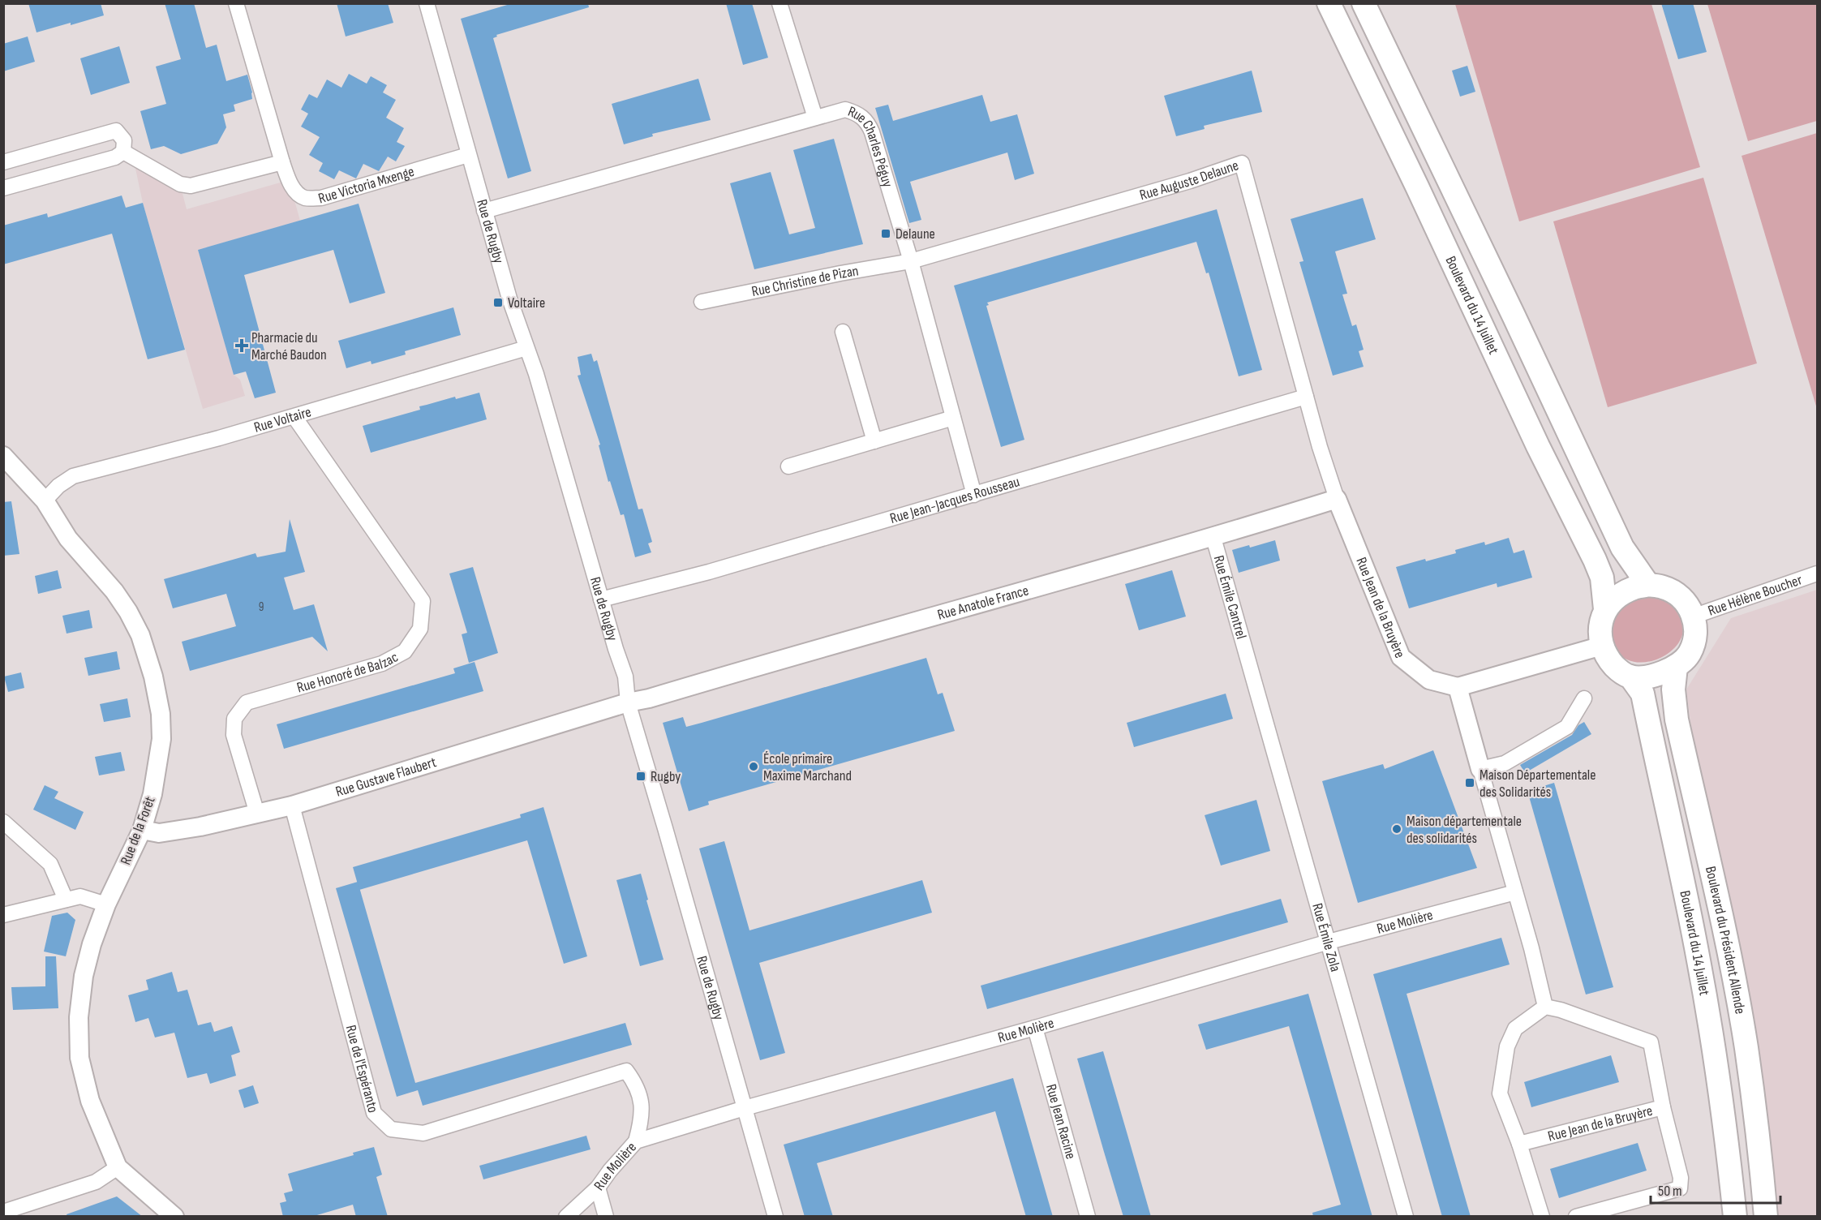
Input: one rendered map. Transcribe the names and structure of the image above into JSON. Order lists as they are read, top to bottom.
{
  "streets": {
    "main road": ["Boulevard du 14 Juillet", "Boulevard du Président Allende"],
    "street": [
      "Rue Charles Péguy",
      "Rue Auguste Delaune",
      "Rue Victoria Mxenge",
      "Rue de Rugby",
      "Rue Christine de Pizan",
      "Rue Voltaire",
      "Rue Jean-Jacques Rousseau",
      "Rue Hélène Boucher",
      "Rue Émile Cantrel",
      "Rue Anatole France",
      "Rue Jean de la Bruyère",
      "Rue Honoré de Balzac",
      "Rue Gustave Flaubert",
      "Rue de la Forêt",
      "Rue Molière",
      "Rue Émile Zola",
      "Rue de l'Espéranto",
      "Rue Jean Racine"
    ]
  },
  "crossings": [
    ["Rue Charles Péguy", "Rue Auguste Delaune"],
    ["Rue Charles Péguy", "Rue de Rugby"],
    ["Rue Charles Péguy", "Rue Christine de Pizan"],
    ["Rue Charles Péguy", "Rue Jean-Jacques Rousseau"],
    ["Rue Auguste Delaune", "Rue Christine de Pizan"],
    ["Rue Auguste Delaune", "Rue Jean-Jacques Rousseau"],
    ["Rue Auguste Delaune", "Rue Anatole France"],
    ["Rue Auguste Delaune", "Rue Jean de la Bruyère"],
    ["Rue Victoria Mxenge", "Rue de Rugby"],
    ["Rue de Rugby", "Rue Voltaire"],
    ["Rue de Rugby", "Rue Jean-Jacques Rousseau"],
    ["Rue de Rugby", "Rue Anatole France"],
    ["Rue de Rugby", "Rue Gustave Flaubert"],
    ["Rue de Rugby", "Rue Molière"],
    ["Boulevard du 14 Juillet", "Rue Hélène Boucher"],
    ["Boulevard du 14 Juillet", "Boulevard du Président Allende"],
    ["Rue Voltaire", "Rue Honoré de Balzac"],
    ["Rue Voltaire", "Rue de la Forêt"],
    ["Rue Hélène Boucher", "Boulevard du Président Allende"],
    ["Rue Émile Cantrel", "Rue Anatole France"],
    ["Rue Émile Cantrel", "Rue Émile Zola"],
    ["Rue Anatole France", "Rue Jean de la Bruyère"],
    ["Rue Anatole France", "Rue Gustave Flaubert"],
    ["Rue Honoré de Balzac", "Rue Gustave Flaubert"],
    ["Rue Gustave Flaubert", "Rue de la Forêt"],
    ["Rue Gustave Flaubert", "Rue de l'Espéranto"],
    ["Rue Molière", "Rue Émile Zola"],
    ["Rue Molière", "Rue de l'Espéranto"],
    ["Rue Molière", "Rue Jean Racine"]
  ],
  "places": {
    "transit": [
      "Delaune",
      "Voltaire",
      "Rugby",
      "Maison Départementale des Solidarités"
    ],
    "health": ["Pharmacie du Marché Baudon"],
    "other": ["École primaire Maxime Marchand", "Maison départementale des solidarités"]
  },
  "house_numbers": ["9"],
  "scale_bar": "50 m"
}
